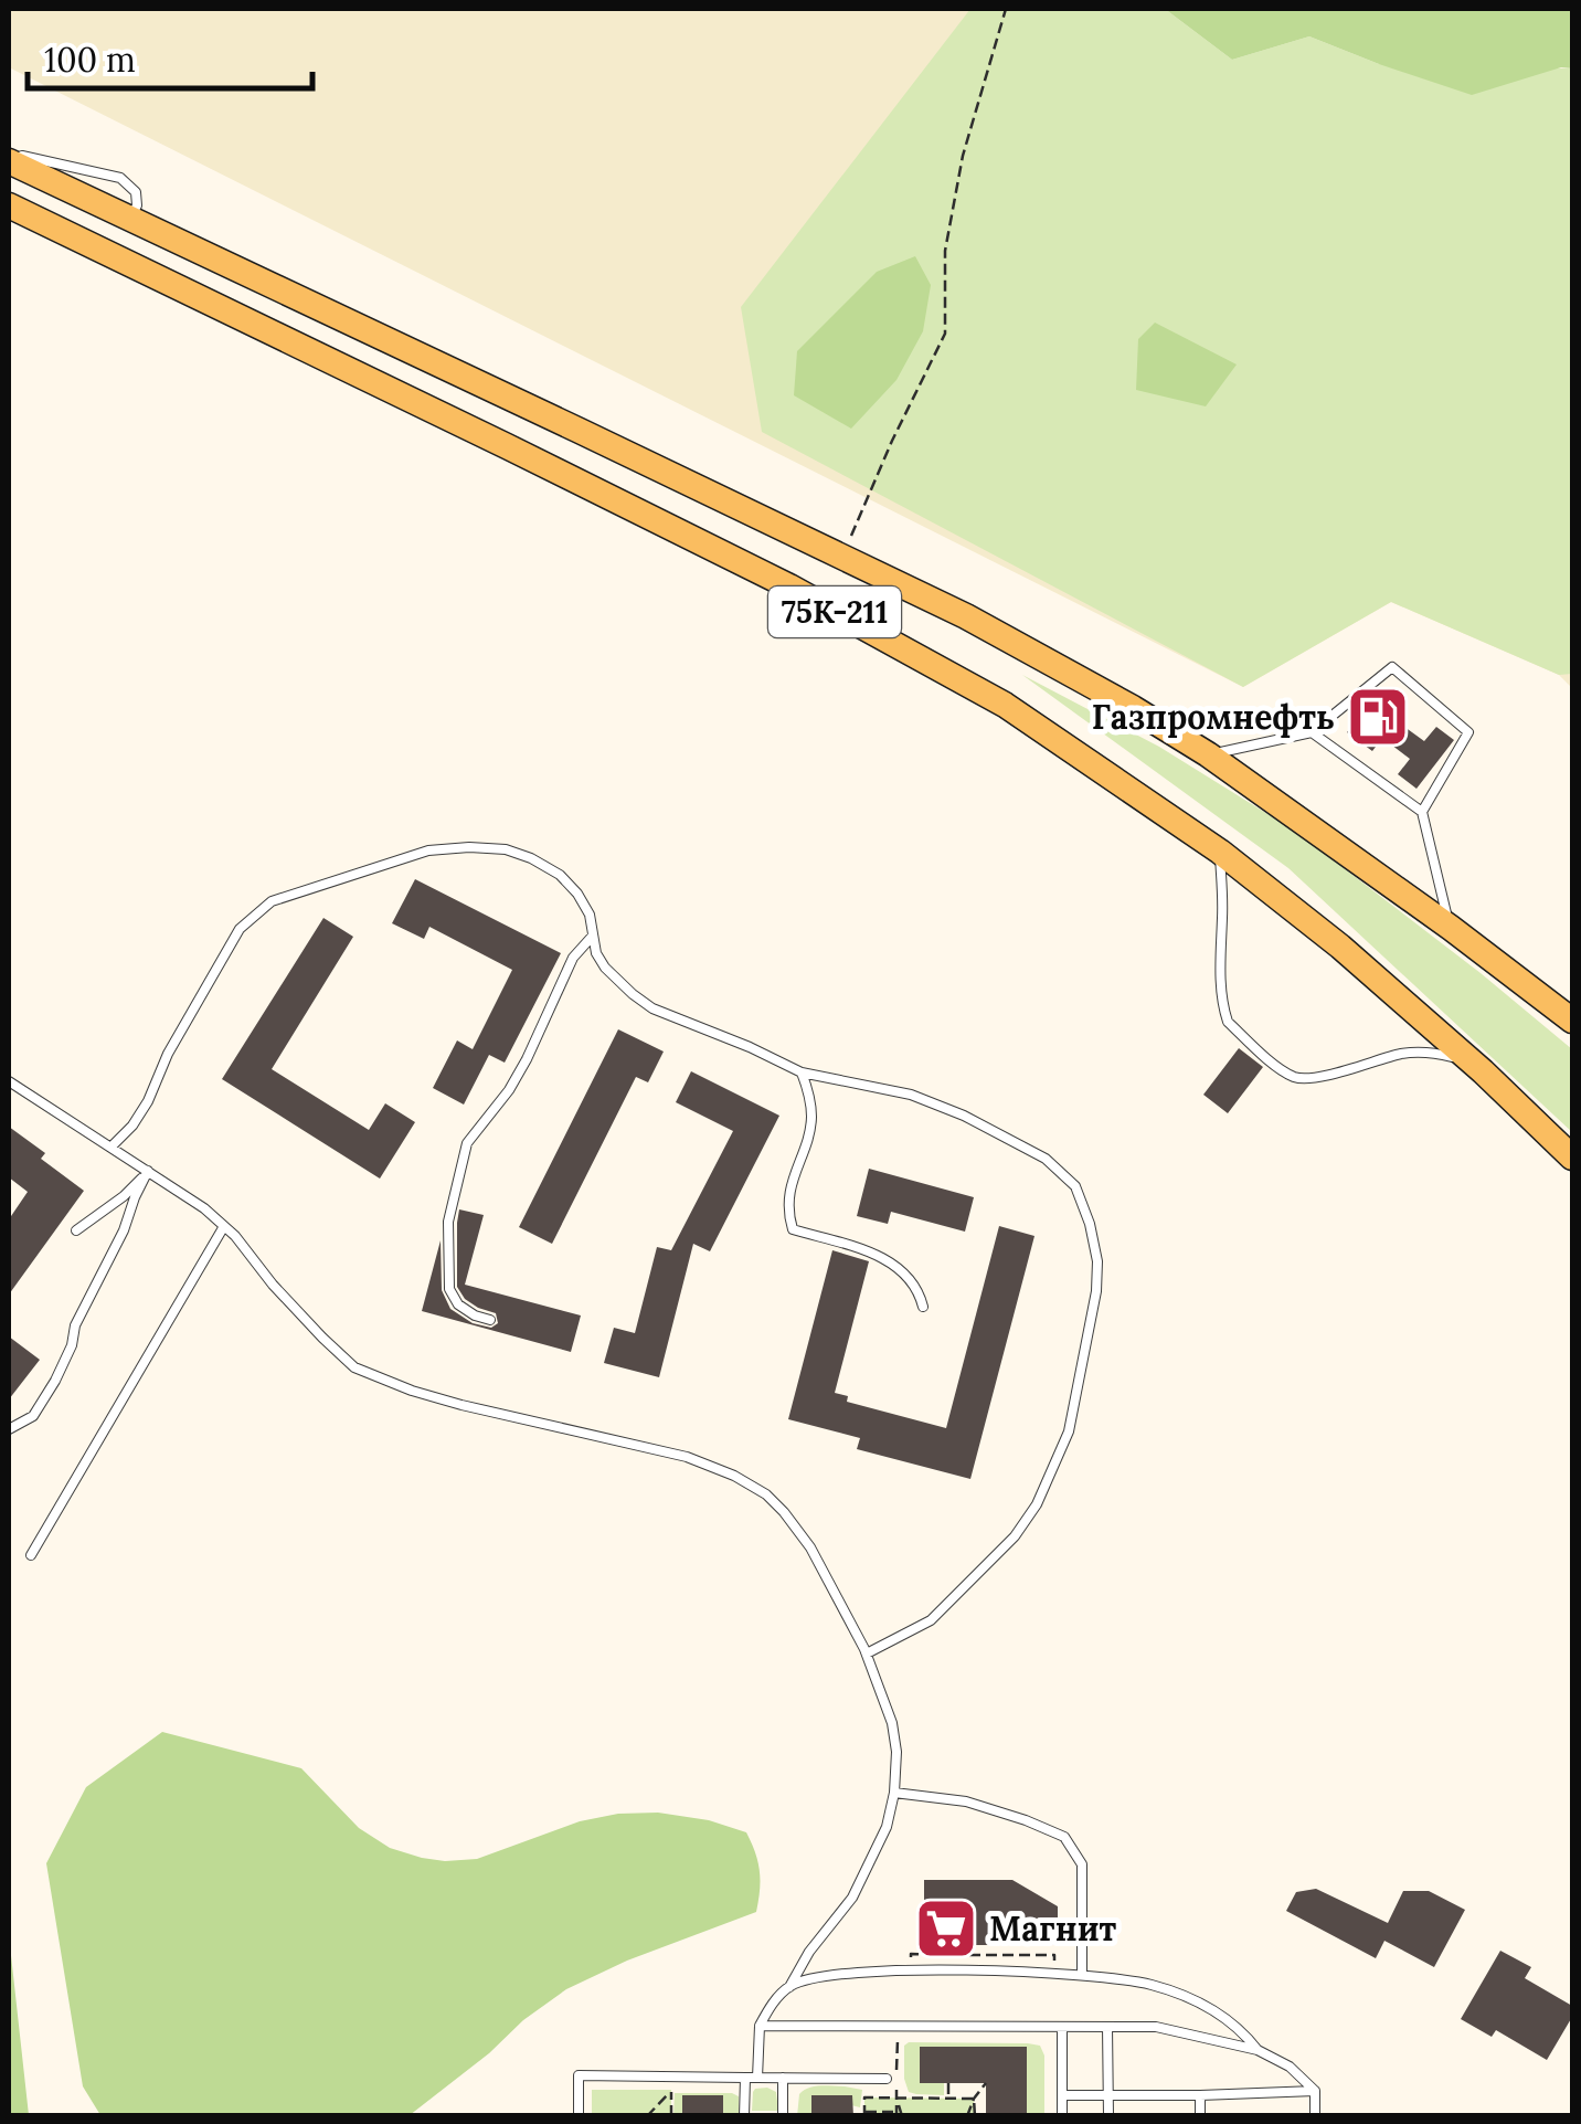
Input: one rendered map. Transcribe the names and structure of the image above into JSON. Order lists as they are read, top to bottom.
{
  "streets": {
    "main road": ["75К-211"]
  },
  "places": {
    "fuel station": ["Газпромнефть"],
    "supermarket": ["Магнит"]
  },
  "scale_bar": "100 m"
}
